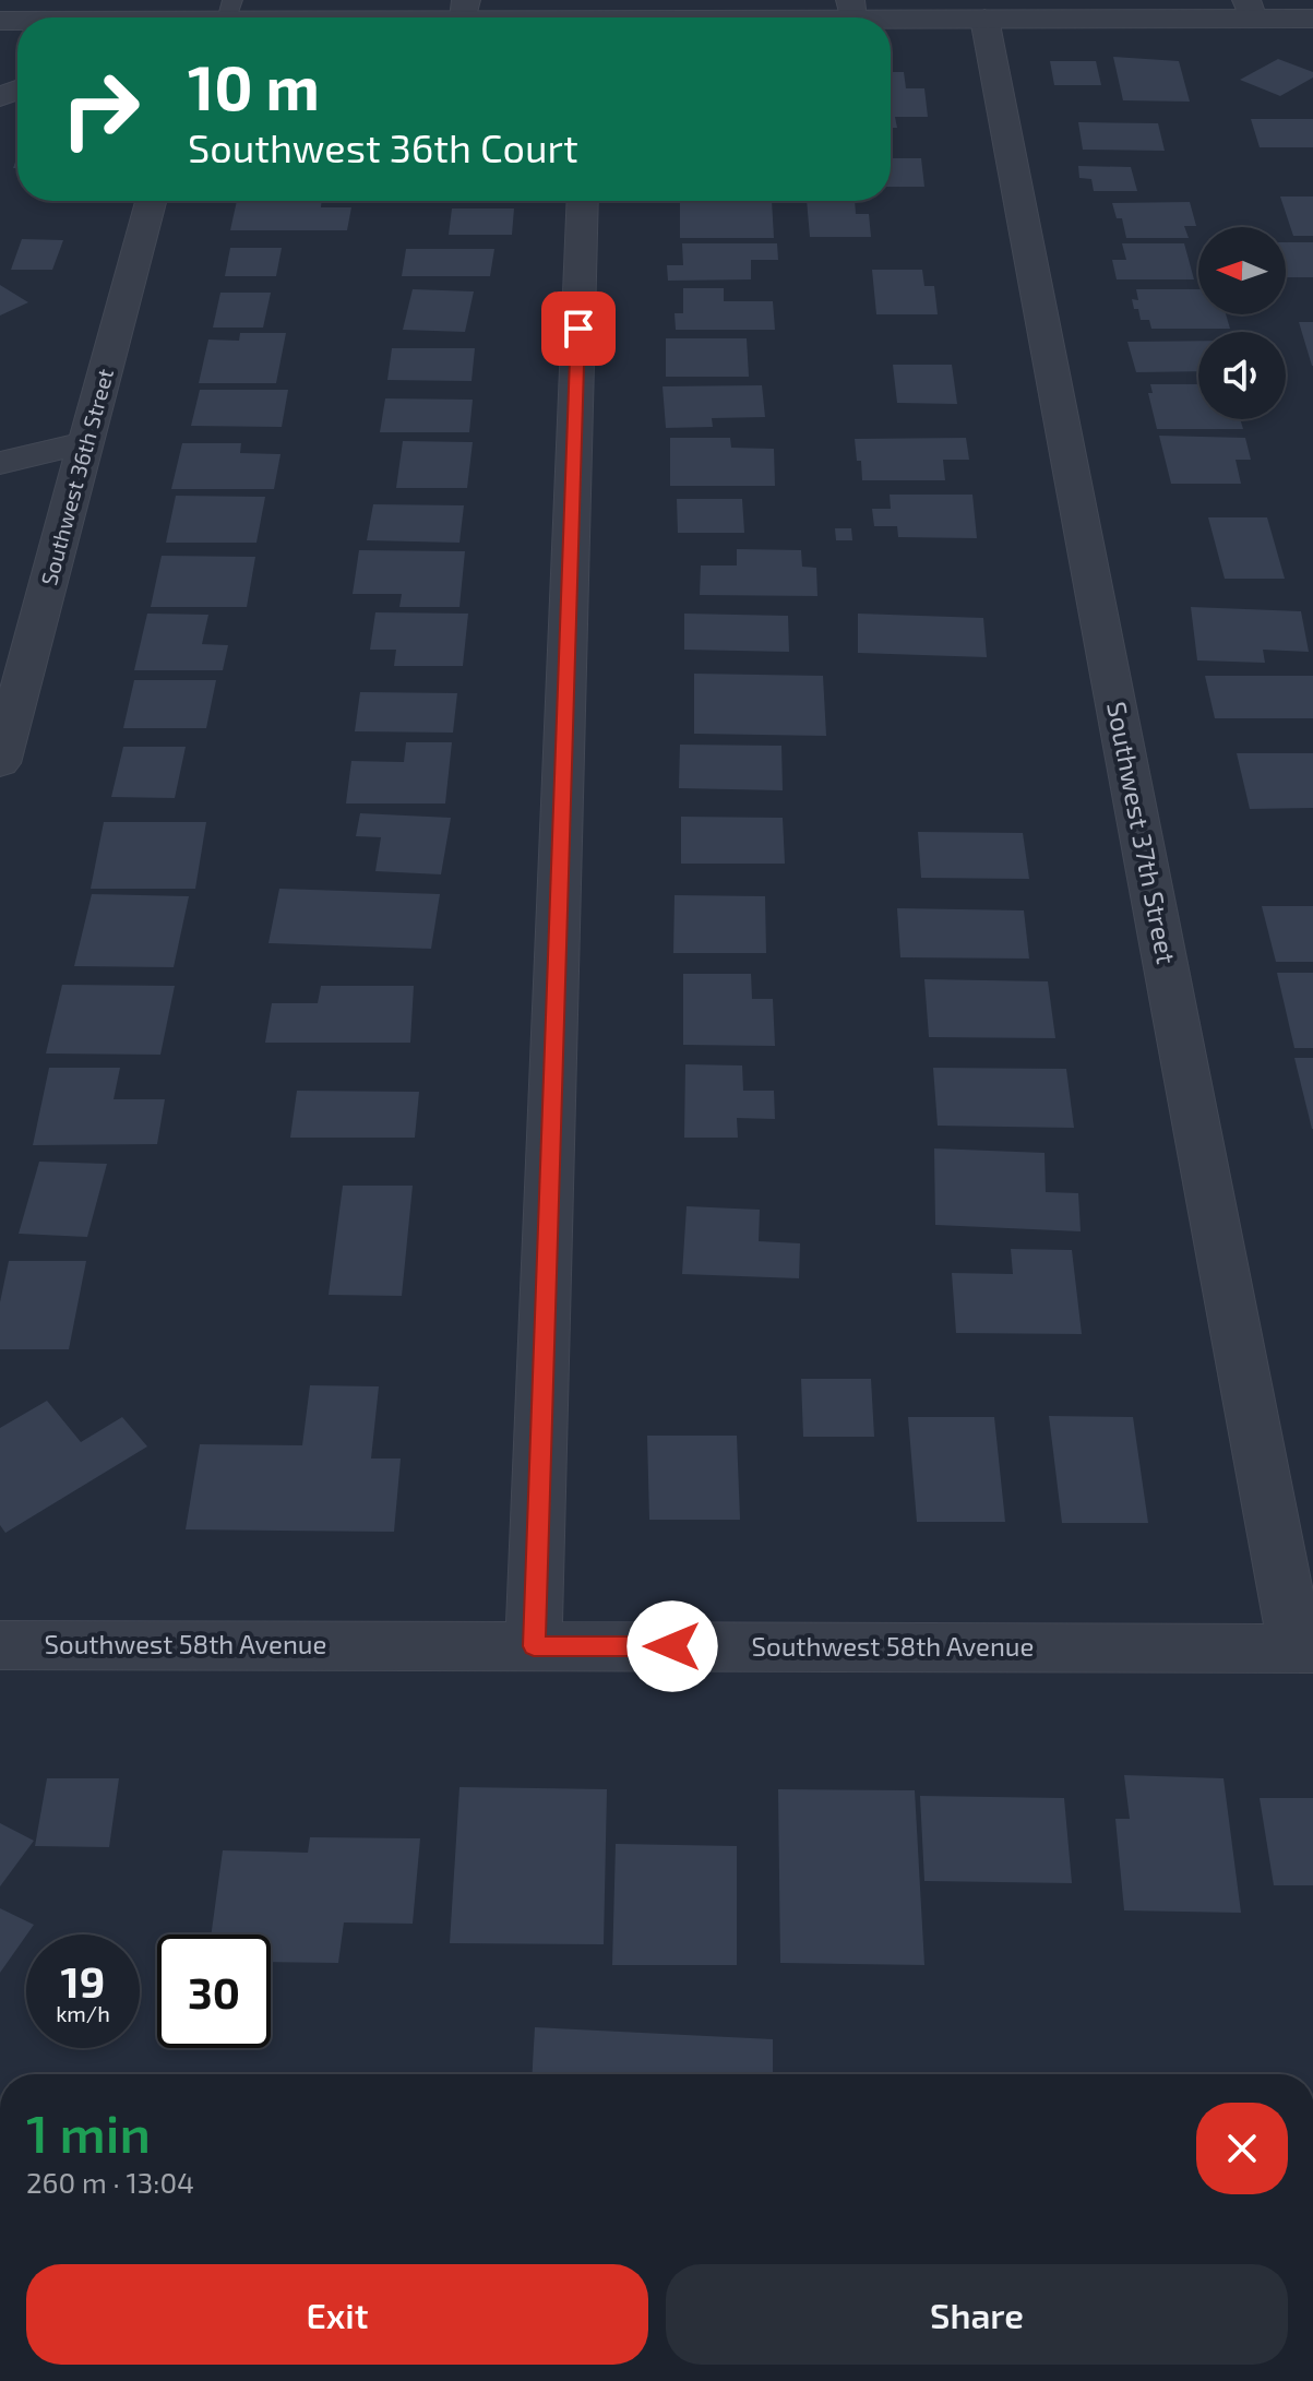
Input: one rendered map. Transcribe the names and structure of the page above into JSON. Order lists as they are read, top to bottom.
{
  "streets": {
    "street": ["Southwest 36th Street", "Southwest 37th Street", "Southwest 58th Avenue"]
  },
  "crossings": [
    ["Southwest 37th Street", "Southwest 58th Avenue"]
  ],
  "north": "left",
  "page": {
    "turn": ["10 m", "Southwest 36th Court"],
    "speed": "19 km/h",
    "limit": "30",
    "heading": ["1 min", "260 m · 13:04"],
    "buttons": ["Exit", "Share"]
  }
}
